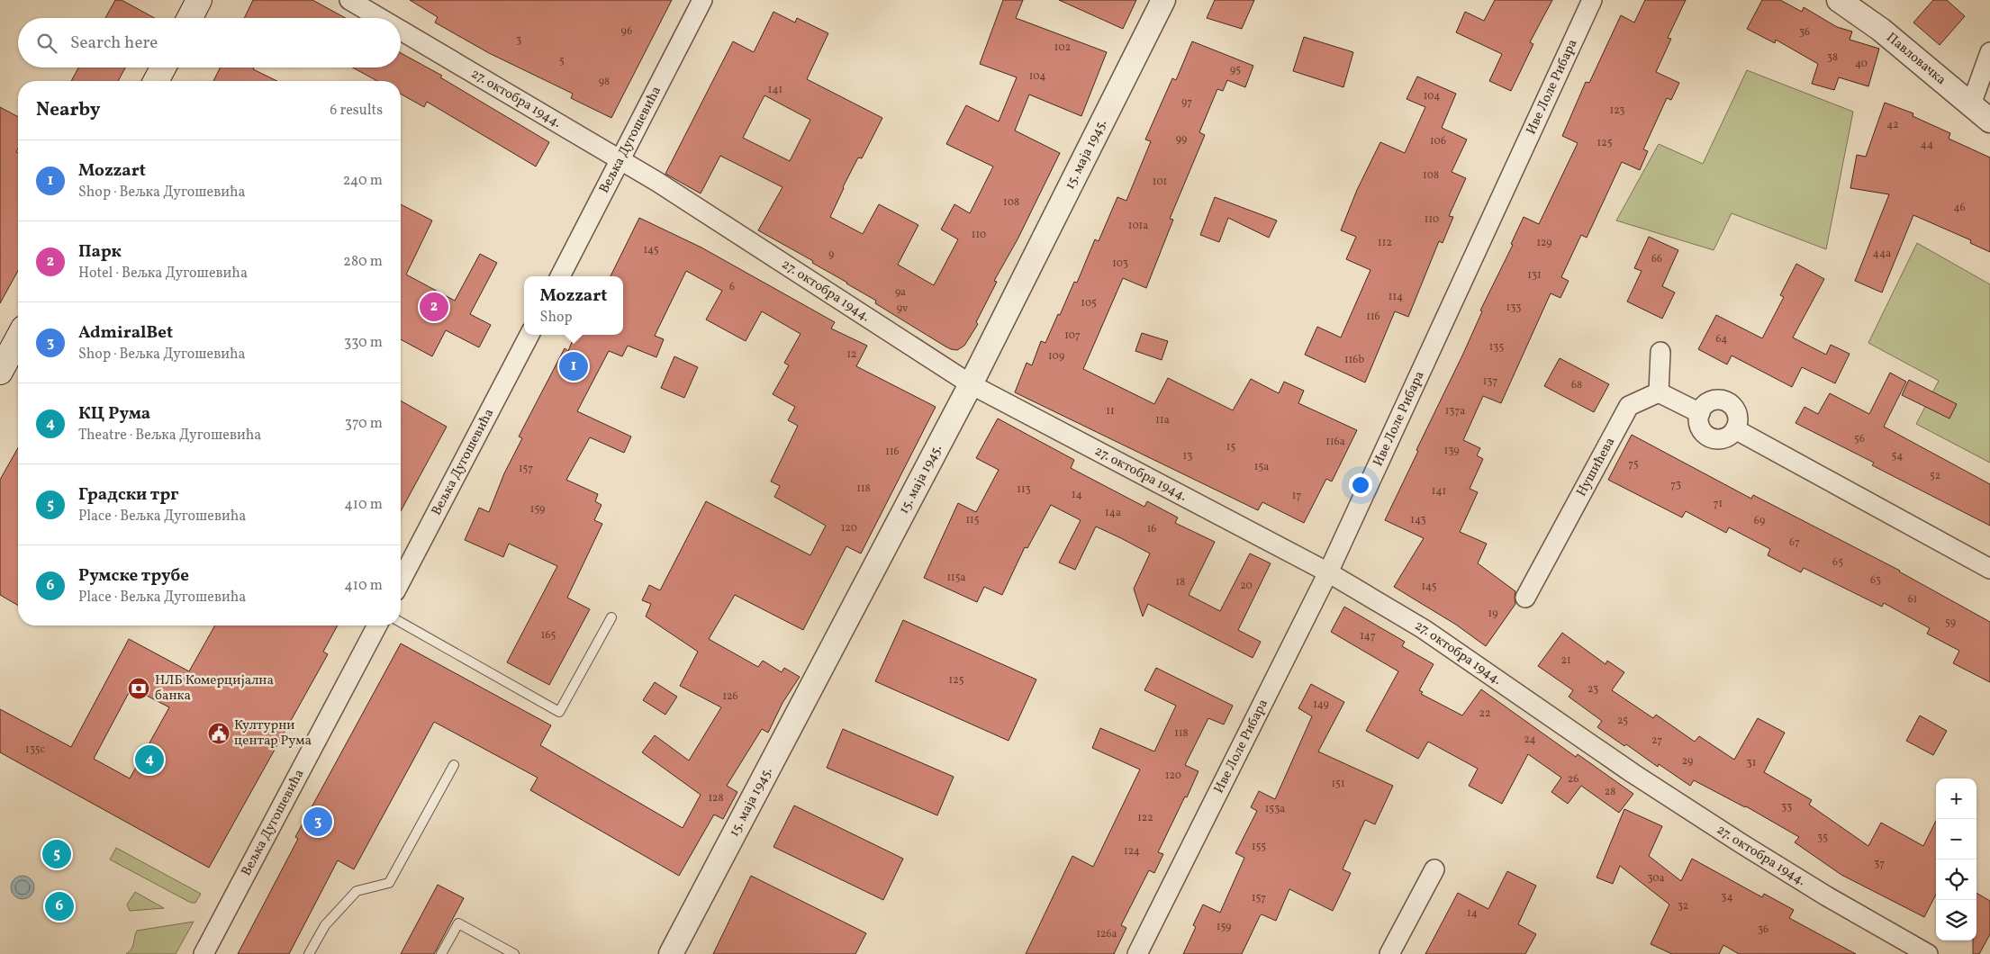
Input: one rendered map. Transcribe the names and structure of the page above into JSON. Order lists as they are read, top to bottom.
{
  "streets": {
    "street": [
      "Павловачка",
      "Иве Лоле Рибара",
      "27. октобра 1944.",
      "Вељка Дугошевића",
      "15. маја 1945.",
      "Нушићева"
    ]
  },
  "crossings": [
    ["Иве Лоле Рибара", "27. октобра 1944."],
    ["27. октобра 1944.", "Вељка Дугошевића"],
    ["27. октобра 1944.", "15. маја 1945."]
  ],
  "places": {
    "bank": ["НЛБ Комерцијална банка"],
    "public building": ["Културни центар Рума"]
  },
  "house_numbers": [
    "96",
    "36",
    "3",
    "102",
    "38",
    "5",
    "40",
    "95",
    "104",
    "98",
    "141",
    "104",
    "97",
    "123",
    "42",
    "99",
    "106",
    "125",
    "44",
    "108",
    "101",
    "108",
    "46",
    "110",
    "101a",
    "110",
    "112",
    "129",
    "145",
    "44a",
    "9",
    "66",
    "103",
    "131",
    "6",
    "9a",
    "114",
    "105",
    "133",
    "9v",
    "116",
    "107",
    "64",
    "135",
    "12",
    "109",
    "116b",
    "137",
    "68",
    "11",
    "137a",
    "11a",
    "56",
    "116a",
    "15",
    "139",
    "116",
    "13",
    "54",
    "75",
    "15a",
    "157",
    "52",
    "73",
    "118",
    "113",
    "141",
    "14",
    "17",
    "71",
    "159",
    "14a",
    "115",
    "143",
    "69",
    "120",
    "16",
    "67",
    "65",
    "115a",
    "63",
    "18",
    "20",
    "145",
    "61",
    "19",
    "59",
    "165",
    "147",
    "21",
    "125",
    "23",
    "126",
    "149",
    "22",
    "25",
    "118",
    "24",
    "27",
    "135c",
    "29",
    "31",
    "120",
    "26",
    "151",
    "28",
    "128",
    "33",
    "153a",
    "122",
    "35",
    "155",
    "124",
    "37",
    "30a",
    "34",
    "157",
    "32",
    "14",
    "159",
    "36",
    "126a"
  ],
  "page": {
    "search": "Search here",
    "heading": ["Nearby", "6 results"],
    "list": [
      {
        "mark": "1",
        "name": "Mozzart",
        "note": "Shop · Вељка Дугошевића",
        "value": "240 m"
      },
      {
        "mark": "2",
        "name": "Парк",
        "note": "Hotel · Вељка Дугошевића",
        "value": "280 m"
      },
      {
        "mark": "3",
        "name": "AdmiralBet",
        "note": "Shop · Вељка Дугошевића",
        "value": "330 m"
      },
      {
        "mark": "4",
        "name": "КЦ Рума",
        "note": "Theatre · Вељка Дугошевића",
        "value": "370 m"
      },
      {
        "mark": "5",
        "name": "Градски трг",
        "note": "Place · Вељка Дугошевића",
        "value": "410 m"
      },
      {
        "mark": "6",
        "name": "Румске трубе",
        "note": "Place · Вељка Дугошевића",
        "value": "410 m"
      }
    ],
    "popup": ["Mozzart", "Shop"],
    "pins": [
      "2",
      "1",
      "4",
      "3",
      "5",
      "6"
    ],
    "map_buttons": ["+", "−"]
  }
}
